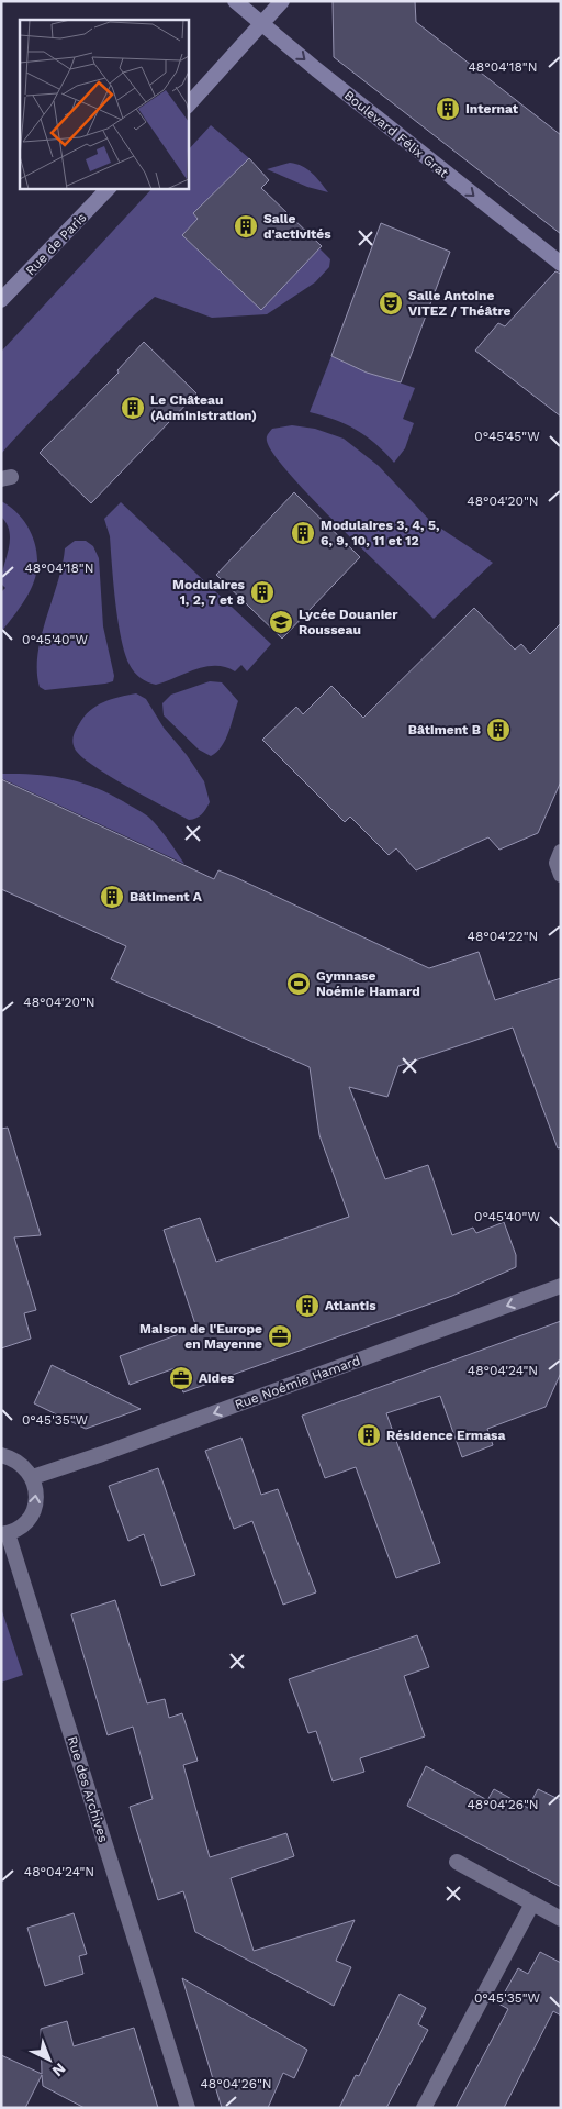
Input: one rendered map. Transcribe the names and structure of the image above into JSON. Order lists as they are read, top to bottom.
{
  "streets": {
    "main road": ["Boulevard Félix Grat", "Rue de Paris"],
    "street": ["Rue Noémie Hamard", "Rue des Archives"]
  },
  "one_way": ["Boulevard Félix Grat", "Rue Noémie Hamard"],
  "places": {
    "building": [
      "Internat",
      "Salle d'activités",
      "Le Château (Administration)",
      "Modulaires 3, 4, 5, 6, 9, 10, 11 et 12",
      "Modulaires 1, 2, 7 et 8",
      "Bâtiment B",
      "Bâtiment A",
      "Atlantis",
      "Résidence Ermasa"
    ],
    "theatre": ["Salle Antoine VITEZ / Théâtre"],
    "school or university": ["Lycée Douanier Rousseau"],
    "sports": ["Gymnase Noémie Hamard"],
    "office": ["Maison de l'Europe en Mayenne", "Aides"]
  },
  "north": "bottom right",
  "coordinates": [
    "48°04'18\"N",
    "0°45'45\"W",
    "48°04'20\"N",
    "0°45'40\"W",
    "48°04'22\"N",
    "48°04'24\"N",
    "0°45'35\"W",
    "48°04'26\"N"
  ]
}
